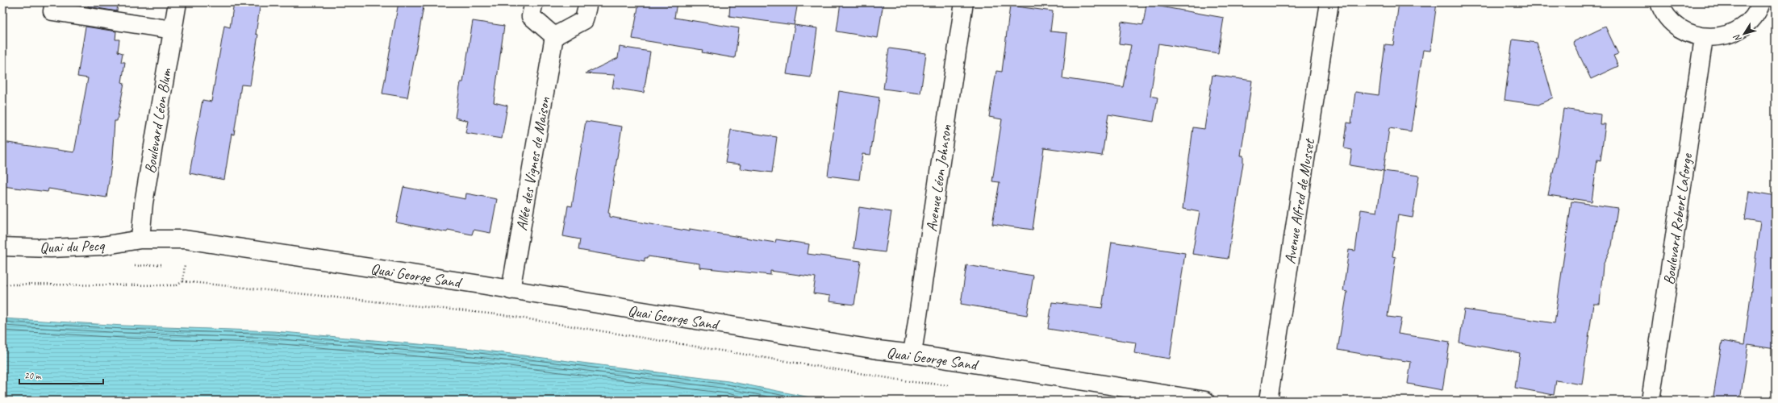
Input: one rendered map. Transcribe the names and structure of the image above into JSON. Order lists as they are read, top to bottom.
{
  "streets": {
    "street": [
      "Boulevard Léon Blum",
      "Allée des Vignes de Maison",
      "Avenue Léon Johnson",
      "Avenue Alfred de Musset",
      "Boulevard Robert Laforge",
      "Quai du Pecq",
      "Quai George Sand"
    ]
  },
  "crossings": [
    ["Boulevard Léon Blum", "Quai du Pecq"],
    ["Boulevard Léon Blum", "Quai George Sand"],
    ["Allée des Vignes de Maison", "Quai George Sand"],
    ["Avenue Léon Johnson", "Quai George Sand"],
    ["Quai du Pecq", "Quai George Sand"]
  ],
  "scale_bar": "20 m",
  "north": "bottom left"
}
